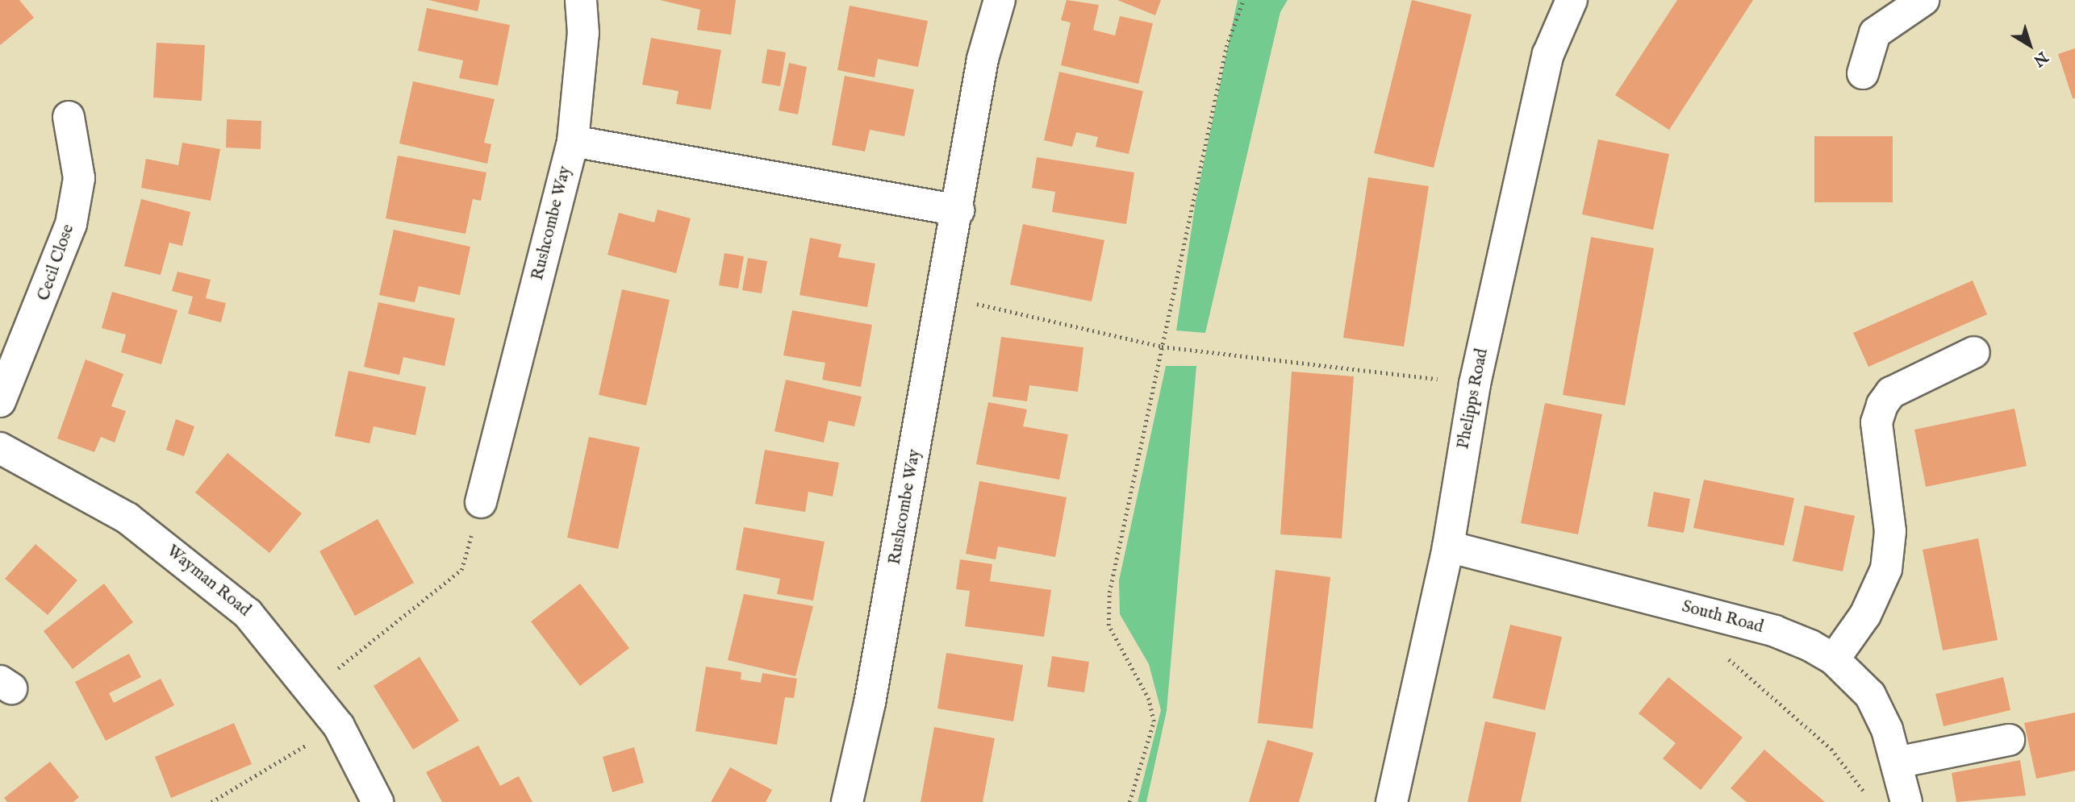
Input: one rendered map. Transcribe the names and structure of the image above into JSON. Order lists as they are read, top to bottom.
{
  "streets": {
    "street": [
      "Rushcombe Way",
      "Cecil Close",
      "Phelipps Road",
      "Wayman Road",
      "South Road"
    ]
  },
  "crossings": [
    ["Phelipps Road", "South Road"]
  ],
  "north": "bottom right"
}
